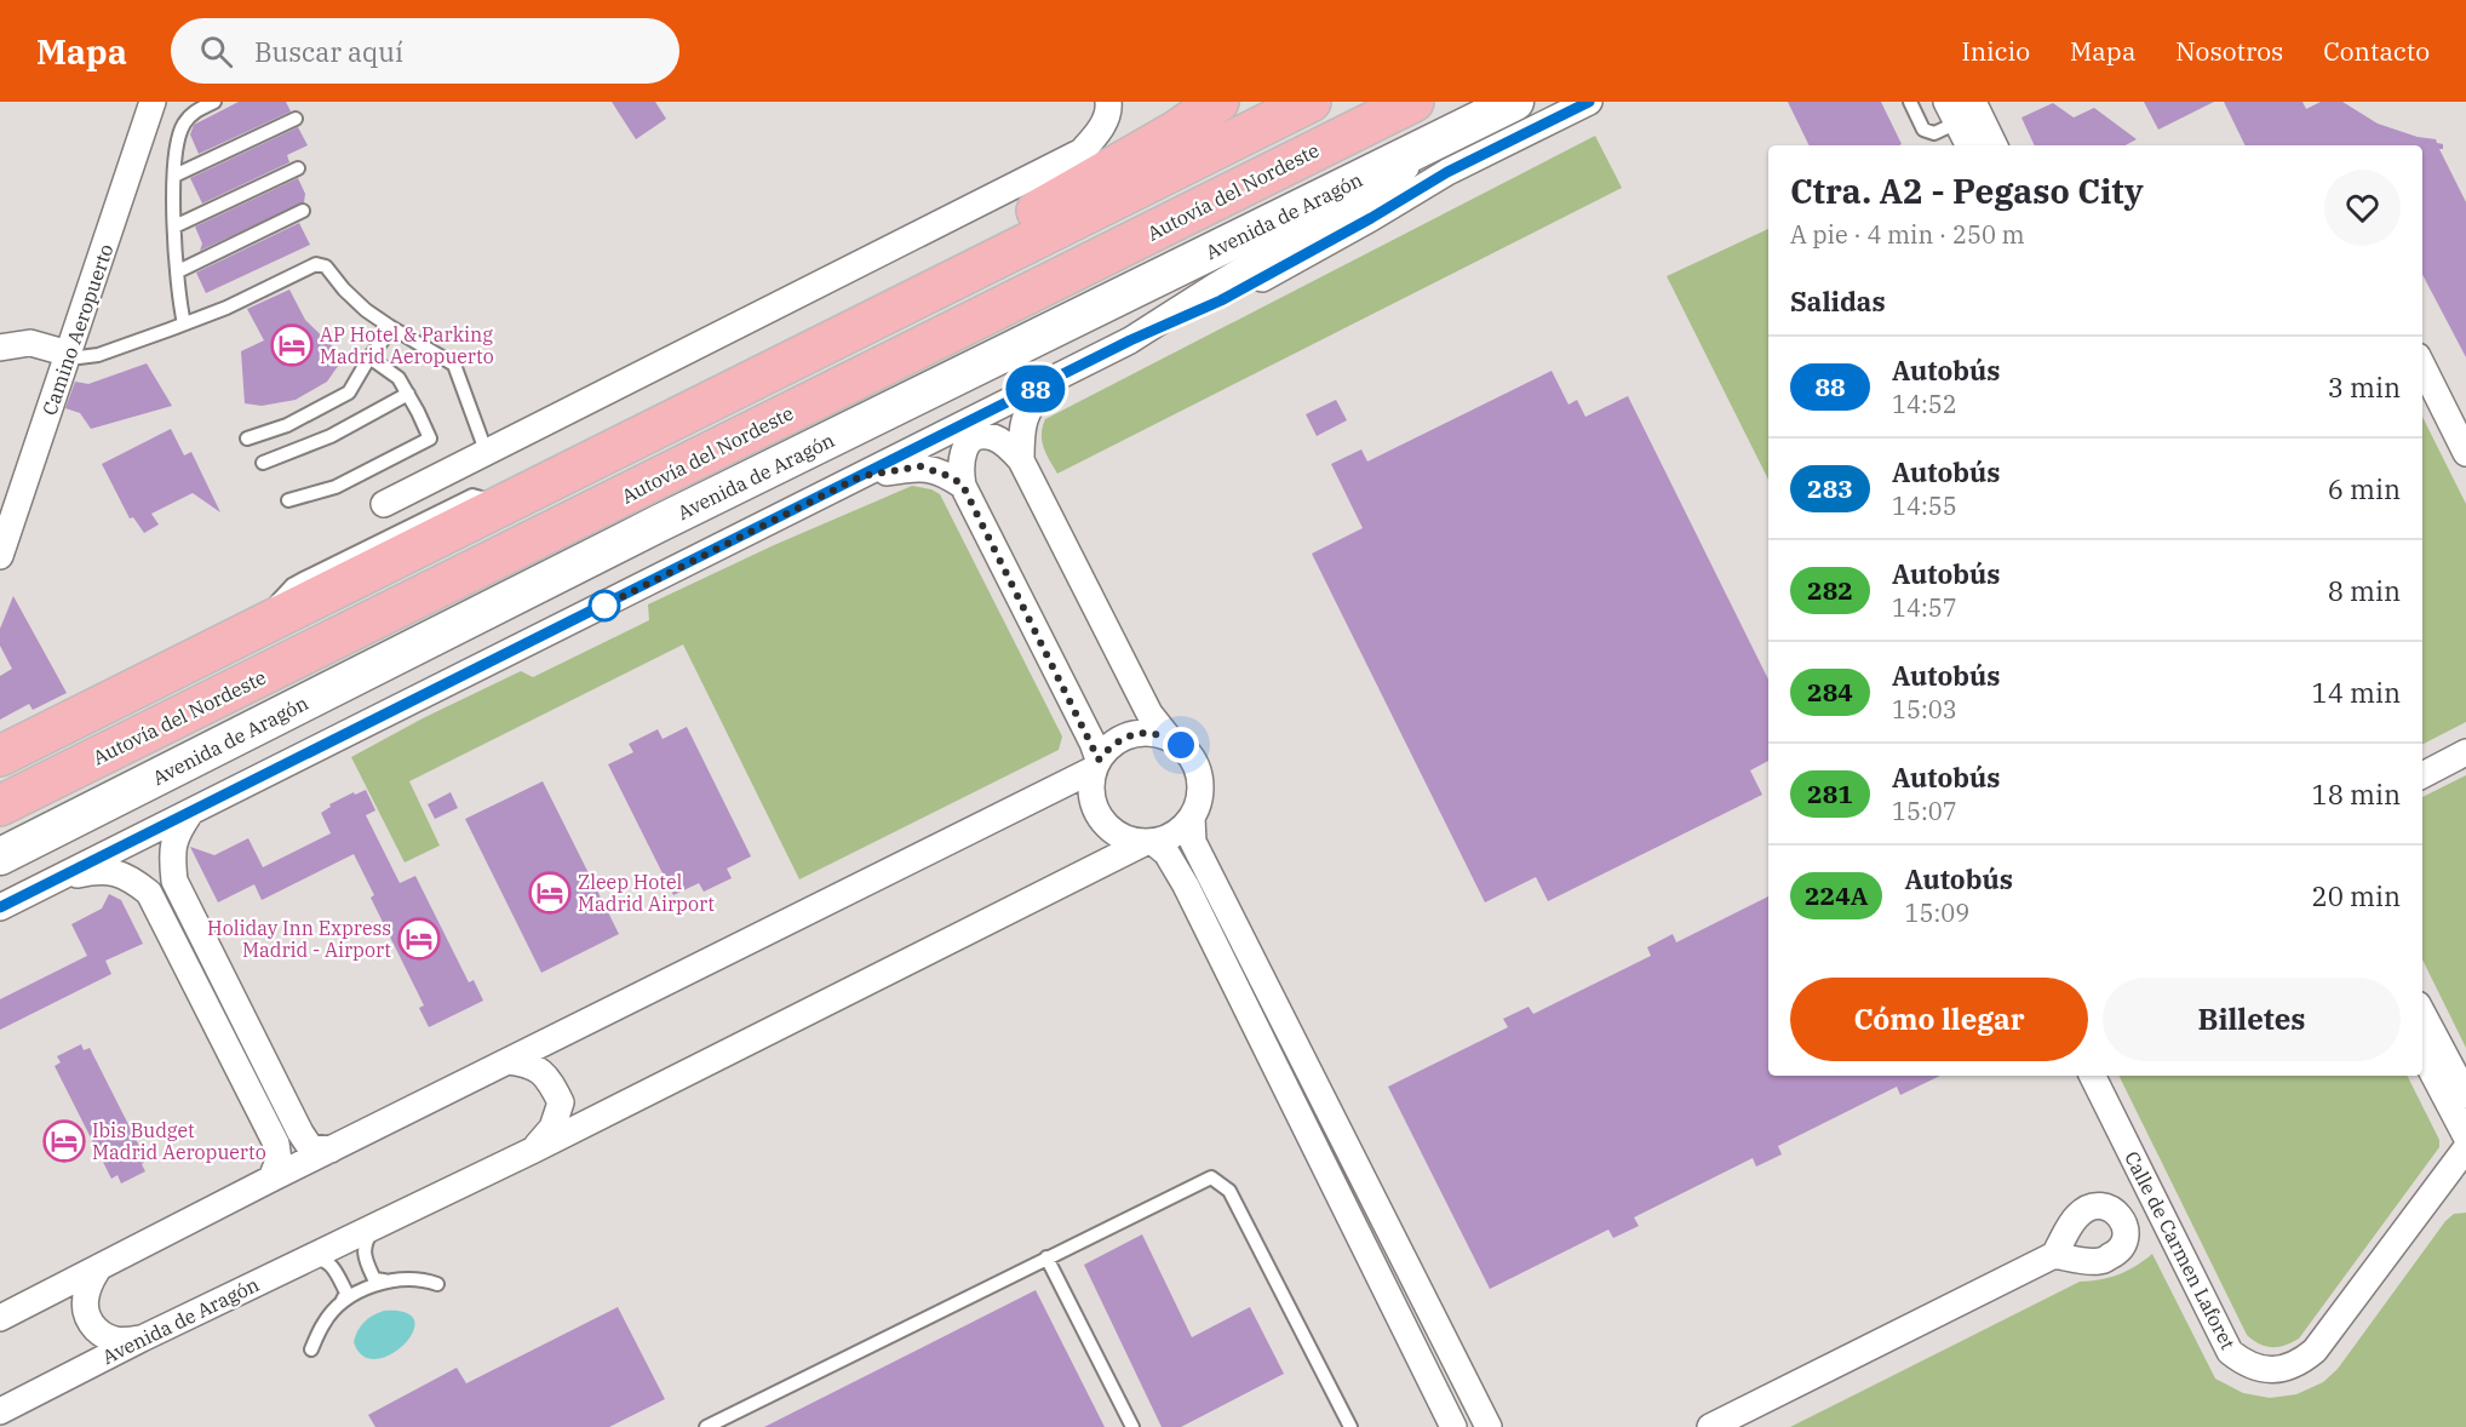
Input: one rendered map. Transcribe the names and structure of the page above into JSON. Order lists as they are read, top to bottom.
{
  "streets": {
    "highway": ["Autovía del Nordeste"],
    "street": ["Avenida de Aragón", "Camino Aeropuerto", "Calle de Carmen Laforet"]
  },
  "places": {
    "hotel": [
      "AP Hotel & Parking Madrid Aeropuerto",
      "Zleep Hotel Madrid Airport",
      "Holiday Inn Express Madrid - Airport",
      "Ibis Budget Madrid Aeropuerto"
    ]
  },
  "lines": ["bus line 88"],
  "page": {
    "header": "Mapa",
    "search": "Buscar aquí",
    "nav": [
      "Inicio",
      "Mapa",
      "Nosotros",
      "Contacto"
    ],
    "on_map": "88",
    "heading": [
      ["Ctra. A2 - Pegaso City", "A pie · 4 min · 250 m"],
      "Salidas"
    ],
    "list": [
      {
        "mark": "88",
        "name": "Autobús",
        "note": "14:52",
        "value": "3 min"
      },
      {
        "mark": "283",
        "name": "Autobús",
        "note": "14:55",
        "value": "6 min"
      },
      {
        "mark": "282",
        "name": "Autobús",
        "note": "14:57",
        "value": "8 min"
      },
      {
        "mark": "284",
        "name": "Autobús",
        "note": "15:03",
        "value": "14 min"
      },
      {
        "mark": "281",
        "name": "Autobús",
        "note": "15:07",
        "value": "18 min"
      },
      {
        "mark": "224A",
        "name": "Autobús",
        "note": "15:09",
        "value": "20 min"
      }
    ],
    "buttons": ["Cómo llegar", "Billetes"]
  }
}
